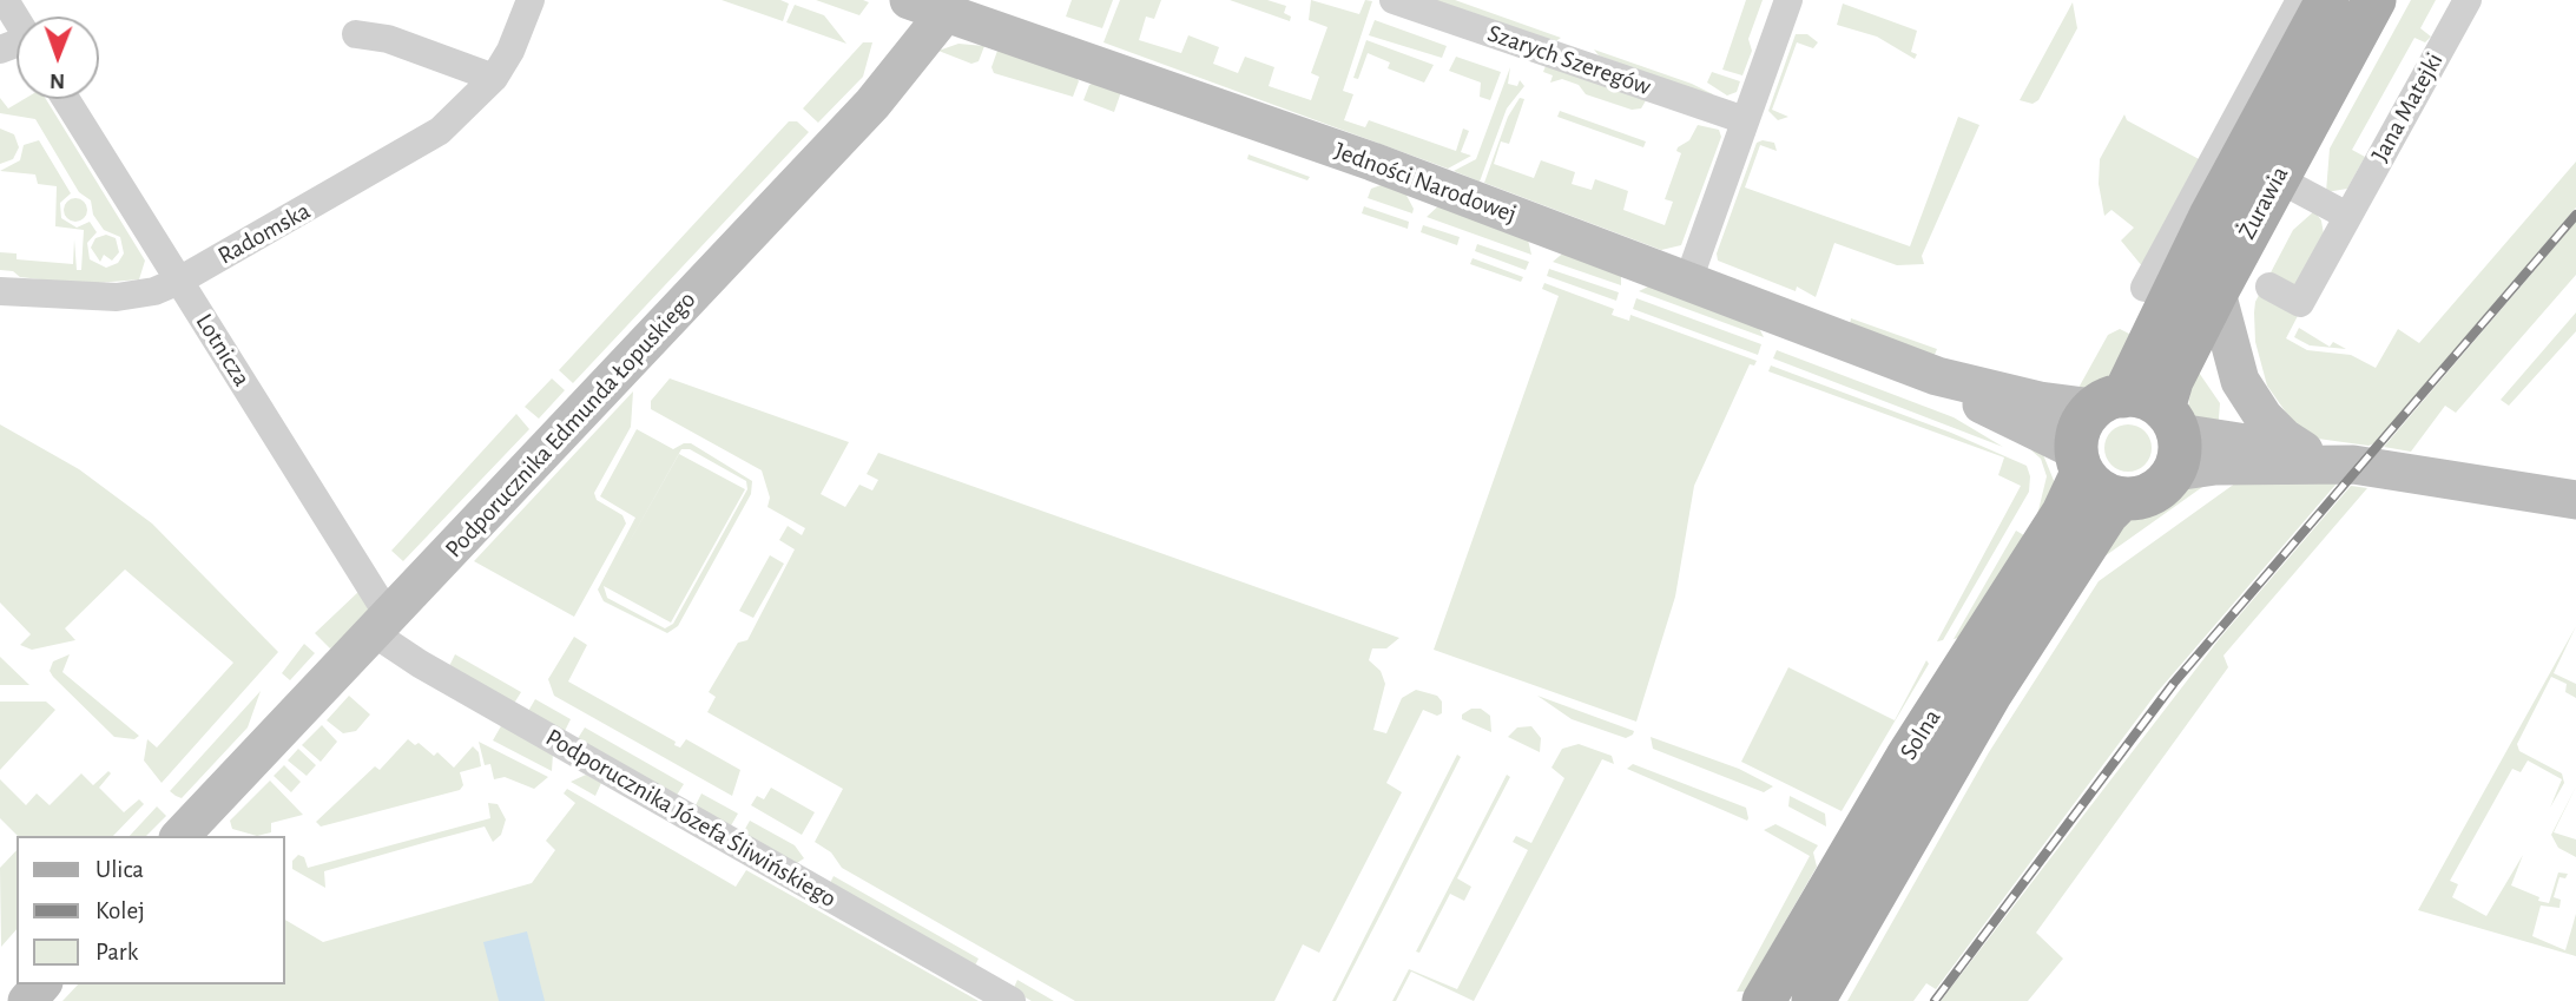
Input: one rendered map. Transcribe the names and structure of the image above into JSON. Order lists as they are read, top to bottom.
{
  "streets": {
    "main road": ["Żurawia", "Solna"],
    "street": [
      "Szarych Szeregów",
      "Jana Matejki",
      "Jedności Narodowej",
      "Radomska",
      "Lotnicza",
      "Podporucznika Edmunda Łopuskiego",
      "Podporucznika Józefa Śliwińskiego"
    ]
  },
  "crossings": [
    ["Jedności Narodowej", "Żurawia"],
    ["Jedności Narodowej", "Podporucznika Edmunda Łopuskiego"],
    ["Jedności Narodowej", "Solna"],
    ["Żurawia", "Solna"],
    ["Radomska", "Lotnicza"],
    ["Lotnicza", "Podporucznika Edmunda Łopuskiego"],
    ["Lotnicza", "Podporucznika Józefa Śliwińskiego"],
    ["Podporucznika Edmunda Łopuskiego", "Podporucznika Józefa Śliwińskiego"]
  ],
  "legend": ["Ulica", "Kolej", "Park"],
  "north": "bottom"
}
